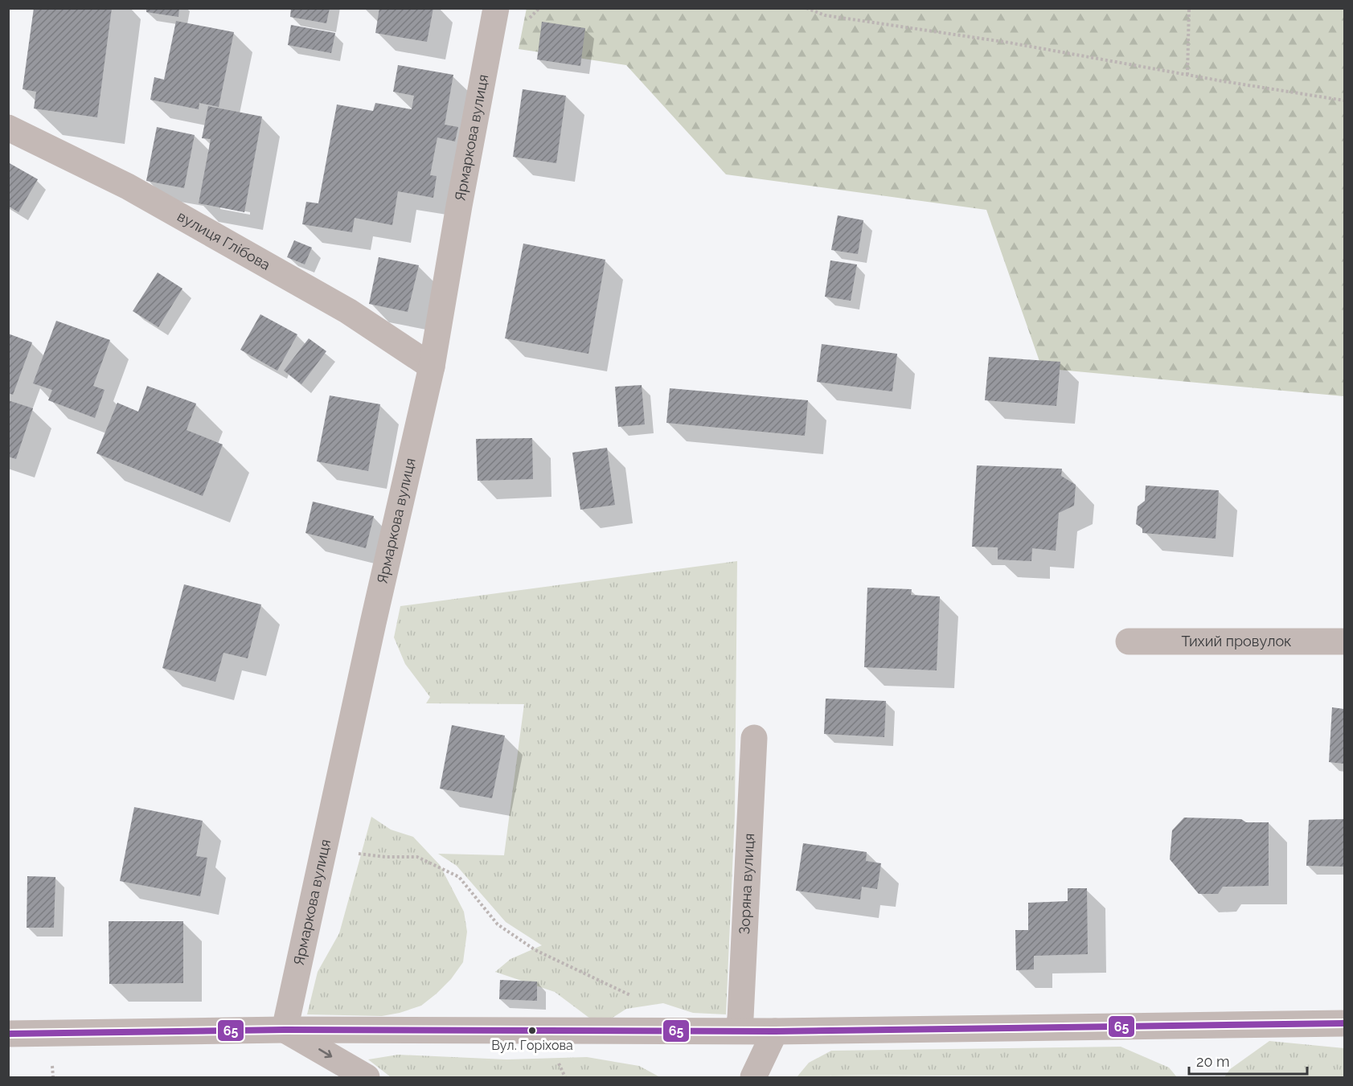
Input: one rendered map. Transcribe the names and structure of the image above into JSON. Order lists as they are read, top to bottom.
{
  "streets": {
    "street": [
      "Ярмаркова вулиця",
      "вулиця Глібова",
      "Тихий провулок",
      "Зоряна вулиця"
    ]
  },
  "crossings": [
    ["Ярмаркова вулиця", "вулиця Глібова"]
  ],
  "places": ["Вул. Горіхова"],
  "lines": ["transit line 65"],
  "scale_bar": "20 m"
}
